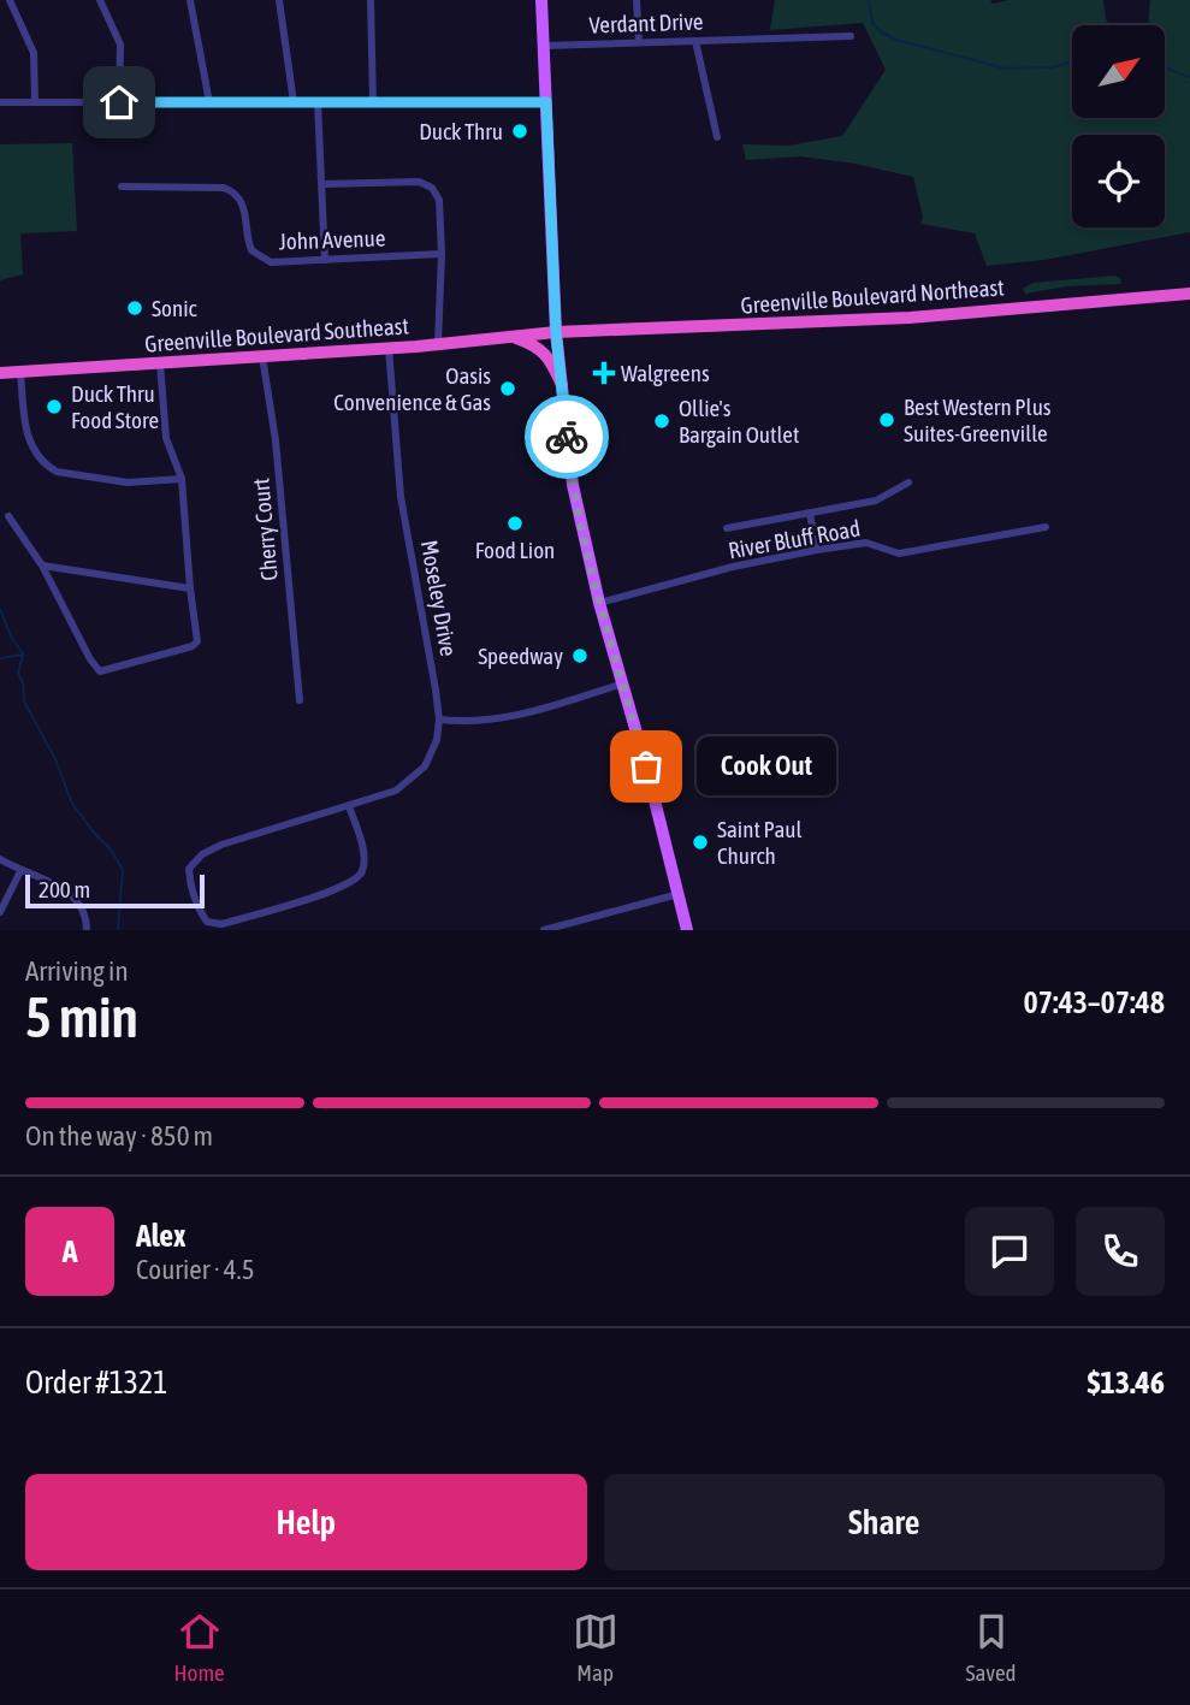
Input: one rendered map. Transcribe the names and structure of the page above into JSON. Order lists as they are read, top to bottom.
{
  "streets": {
    "highway": ["Greenville Boulevard Northeast", "Greenville Boulevard Southeast"],
    "street": [
      "Verdant Drive",
      "John Avenue",
      "Cherry Court",
      "River Bluff Road",
      "Moseley Drive"
    ]
  },
  "crossings": [
    ["Greenville Boulevard Northeast", "Greenville Boulevard Southeast"],
    ["Greenville Boulevard Southeast", "Cherry Court"],
    ["Greenville Boulevard Southeast", "Moseley Drive"]
  ],
  "places": {
    "other": [
      "Duck Thru",
      "Sonic",
      "Oasis Convenience & Gas",
      "Duck Thru Food Store",
      "Best Western Plus Suites-Greenville",
      "Ollie's Bargain Outlet",
      "Food Lion",
      "Speedway",
      "Cook Out",
      "Saint Paul Church"
    ],
    "health": ["Walgreens"]
  },
  "scale_bar": "200 m",
  "north": "top right",
  "page": {
    "bubble": "Cook Out",
    "scale": "200 m",
    "heading": ["5 min", "Arriving in", "07:43–07:48"],
    "panel": [
      "Alex",
      "Courier · 4.5",
      "Order #1321",
      "$13.46"
    ],
    "bar": "On the way · 850 m",
    "round": "A",
    "buttons": ["Help", "Share"],
    "tabs": ["Home", "Map", "Saved"]
  }
}
